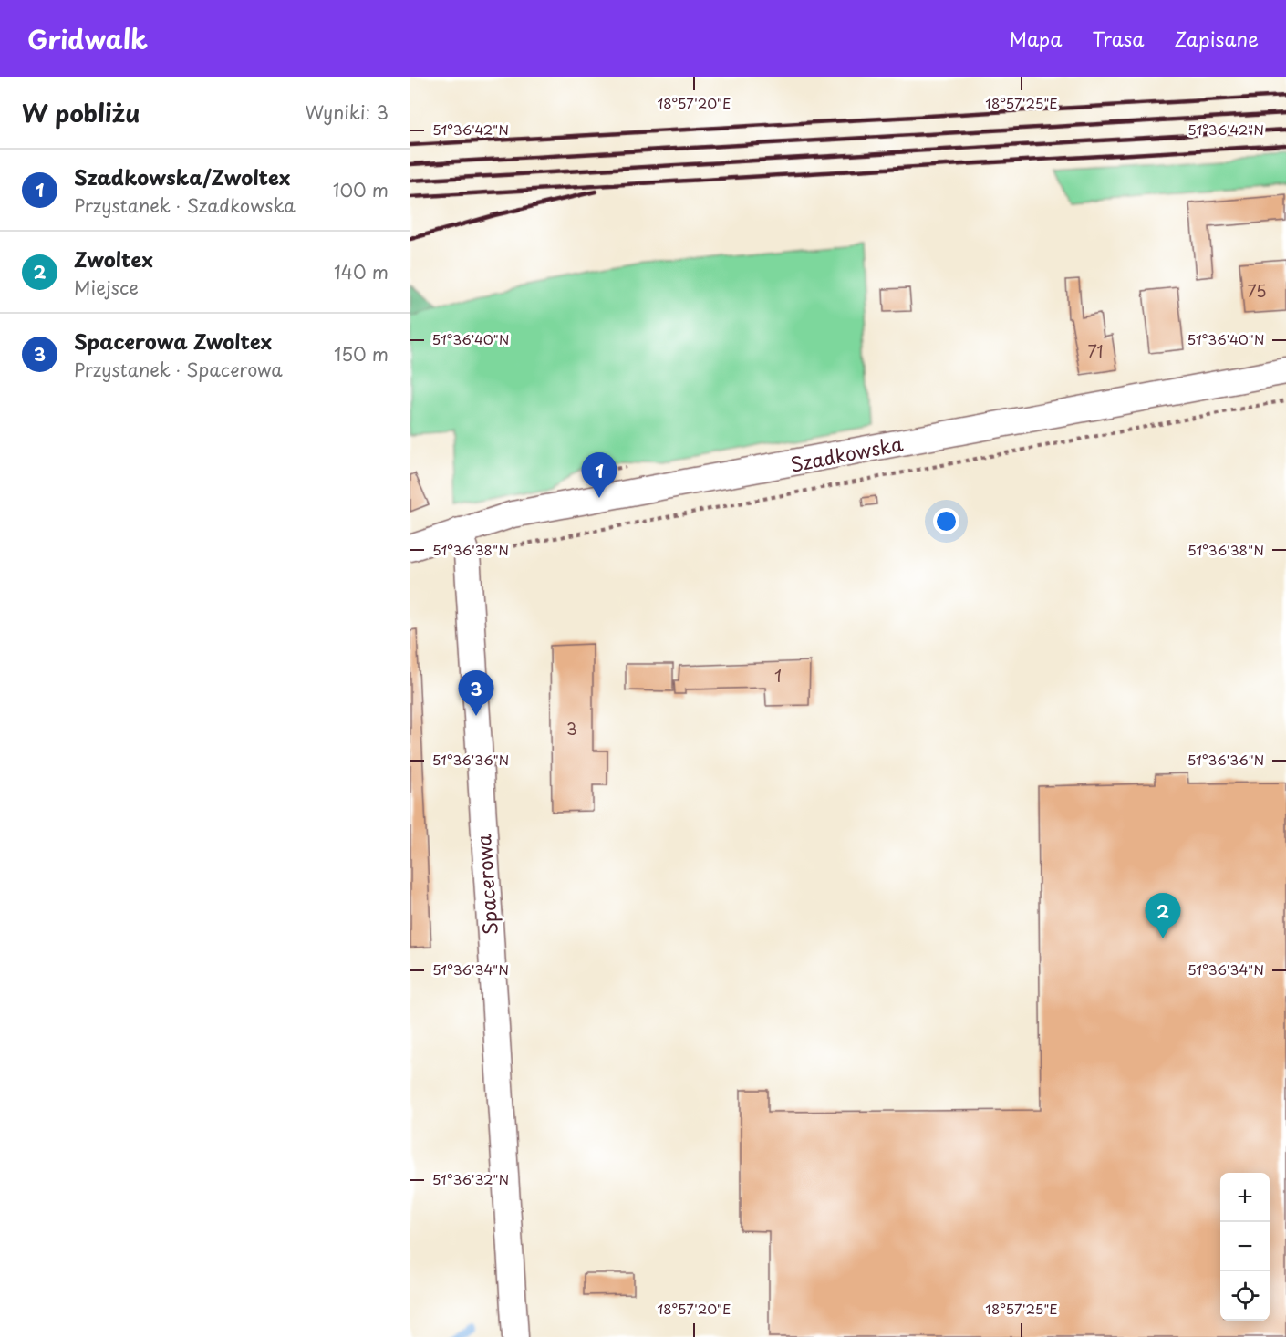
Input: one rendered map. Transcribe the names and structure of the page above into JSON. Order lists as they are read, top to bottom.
{
  "streets": {
    "street": ["Szadkowska", "Spacerowa"]
  },
  "crossings": [
    ["Szadkowska", "Spacerowa"]
  ],
  "house_numbers": [
    "75",
    "71",
    "1",
    "3"
  ],
  "page": {
    "header": "Gridwalk",
    "nav": ["Mapa", "Trasa", "Zapisane"],
    "heading": ["W pobliżu", "Wyniki: 3"],
    "list": [
      {
        "mark": "1",
        "name": "Szadkowska/Zwoltex",
        "note": "Przystanek · Szadkowska",
        "value": "100 m"
      },
      {
        "mark": "2",
        "name": "Zwoltex",
        "note": "Miejsce",
        "value": "140 m"
      },
      {
        "mark": "3",
        "name": "Spacerowa Zwoltex",
        "note": "Przystanek · Spacerowa",
        "value": "150 m"
      }
    ],
    "pins": ["1", "3", "2"],
    "map_buttons": ["+", "−"]
  },
  "coordinates": [
    "18°57'20\"E",
    "18°57'25\"E",
    "51°36'42\"N",
    "51°36'40\"N",
    "51°36'38\"N",
    "51°36'36\"N",
    "51°36'34\"N",
    "51°36'32\"N"
  ]
}
